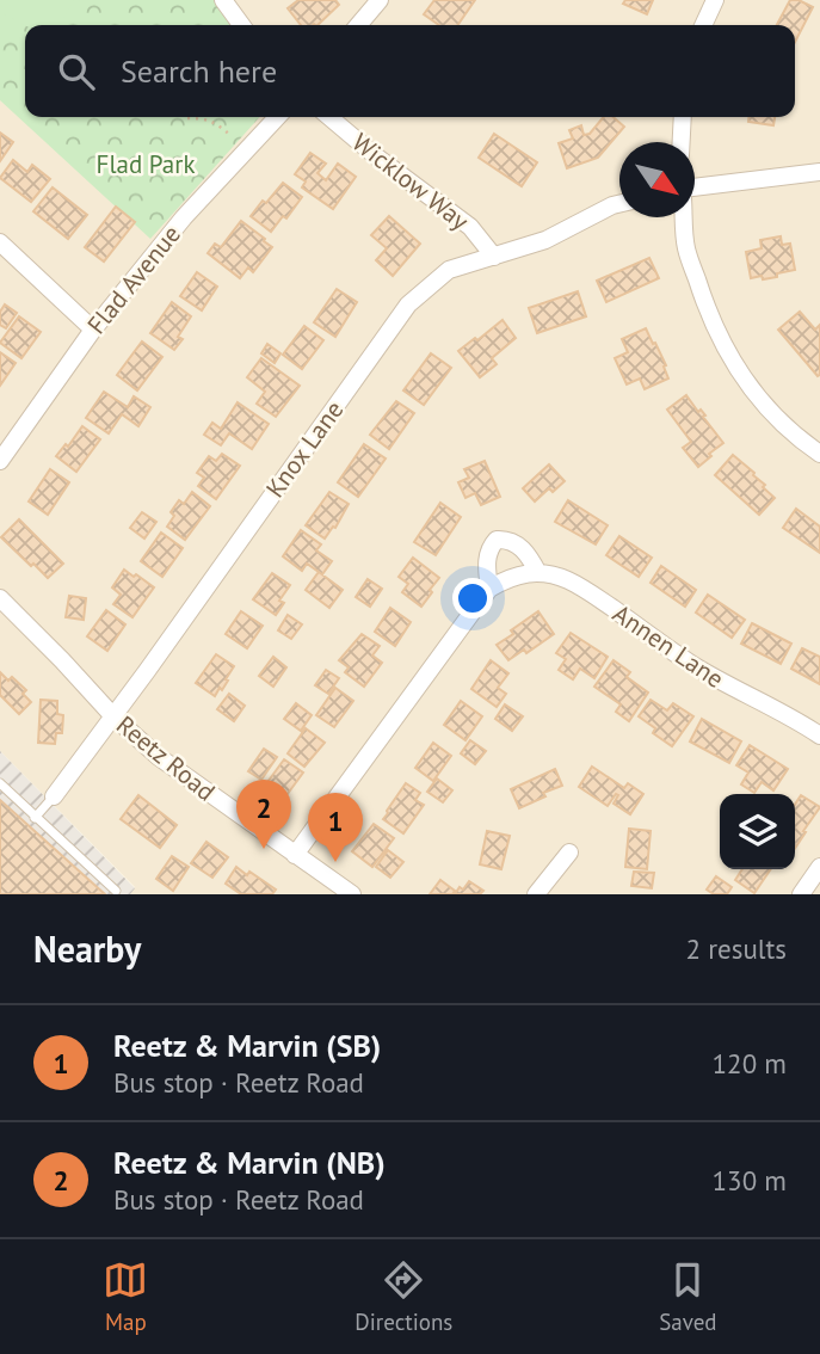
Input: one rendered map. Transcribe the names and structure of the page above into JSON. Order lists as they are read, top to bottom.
{
  "streets": {
    "street": [
      "Wicklow Way",
      "Flad Avenue",
      "Knox Lane",
      "Annen Lane",
      "Reetz Road"
    ]
  },
  "crossings": [
    ["Wicklow Way", "Knox Lane"],
    ["Knox Lane", "Reetz Road"]
  ],
  "parks": ["Flad Park"],
  "north": "bottom right",
  "page": {
    "search": "Search here",
    "pins": ["2", "1"],
    "heading": ["Nearby", "2 results"],
    "list": [
      {
        "mark": "1",
        "name": "Reetz & Marvin (SB)",
        "note": "Bus stop · Reetz Road",
        "value": "120 m"
      },
      {
        "mark": "2",
        "name": "Reetz & Marvin (NB)",
        "note": "Bus stop · Reetz Road",
        "value": "130 m"
      }
    ],
    "nav": ["Map", "Directions", "Saved"]
  }
}
